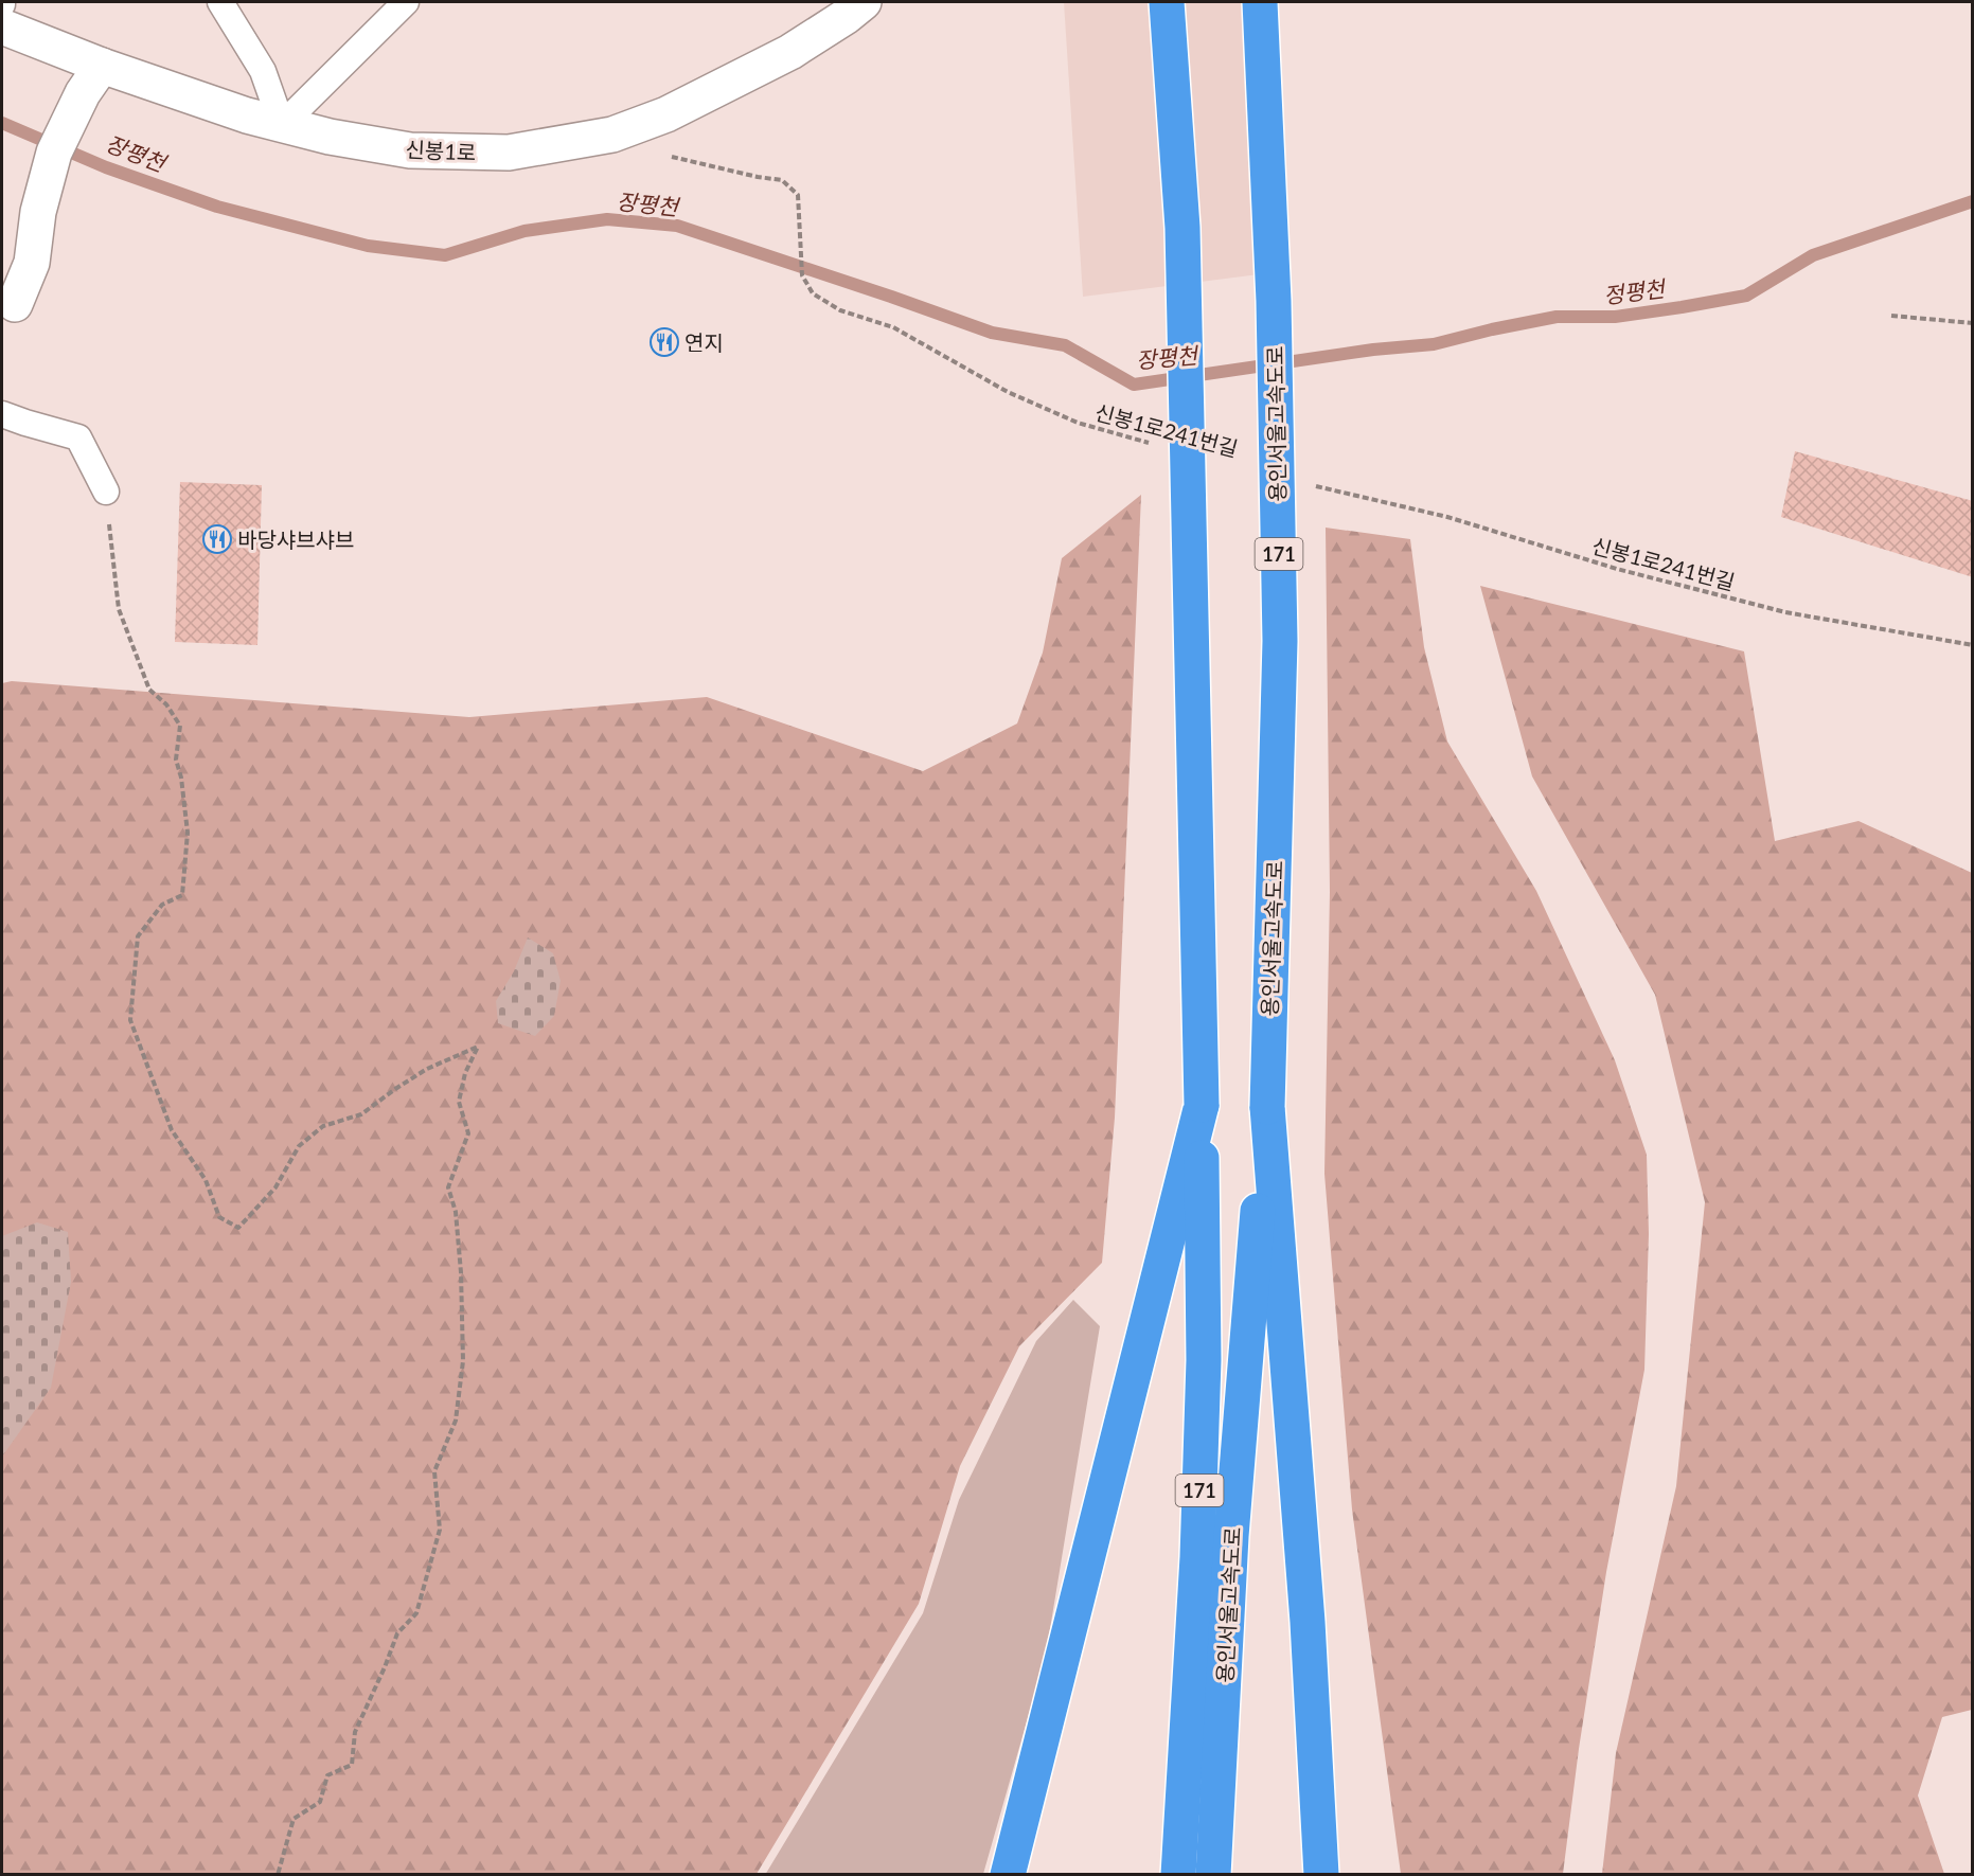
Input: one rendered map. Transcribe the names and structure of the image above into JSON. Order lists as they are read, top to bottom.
{
  "streets": {
    "highway": ["용인서울고속도로", "171"],
    "street": ["신봉1로"],
    "path": ["신봉1로241번길"]
  },
  "crossings": [
    ["신봉1로", "신봉1로241번길"]
  ],
  "water": ["장평천", "정평천"],
  "places": {
    "restaurant": ["연지", "바당샤브샤브"]
  }
}
